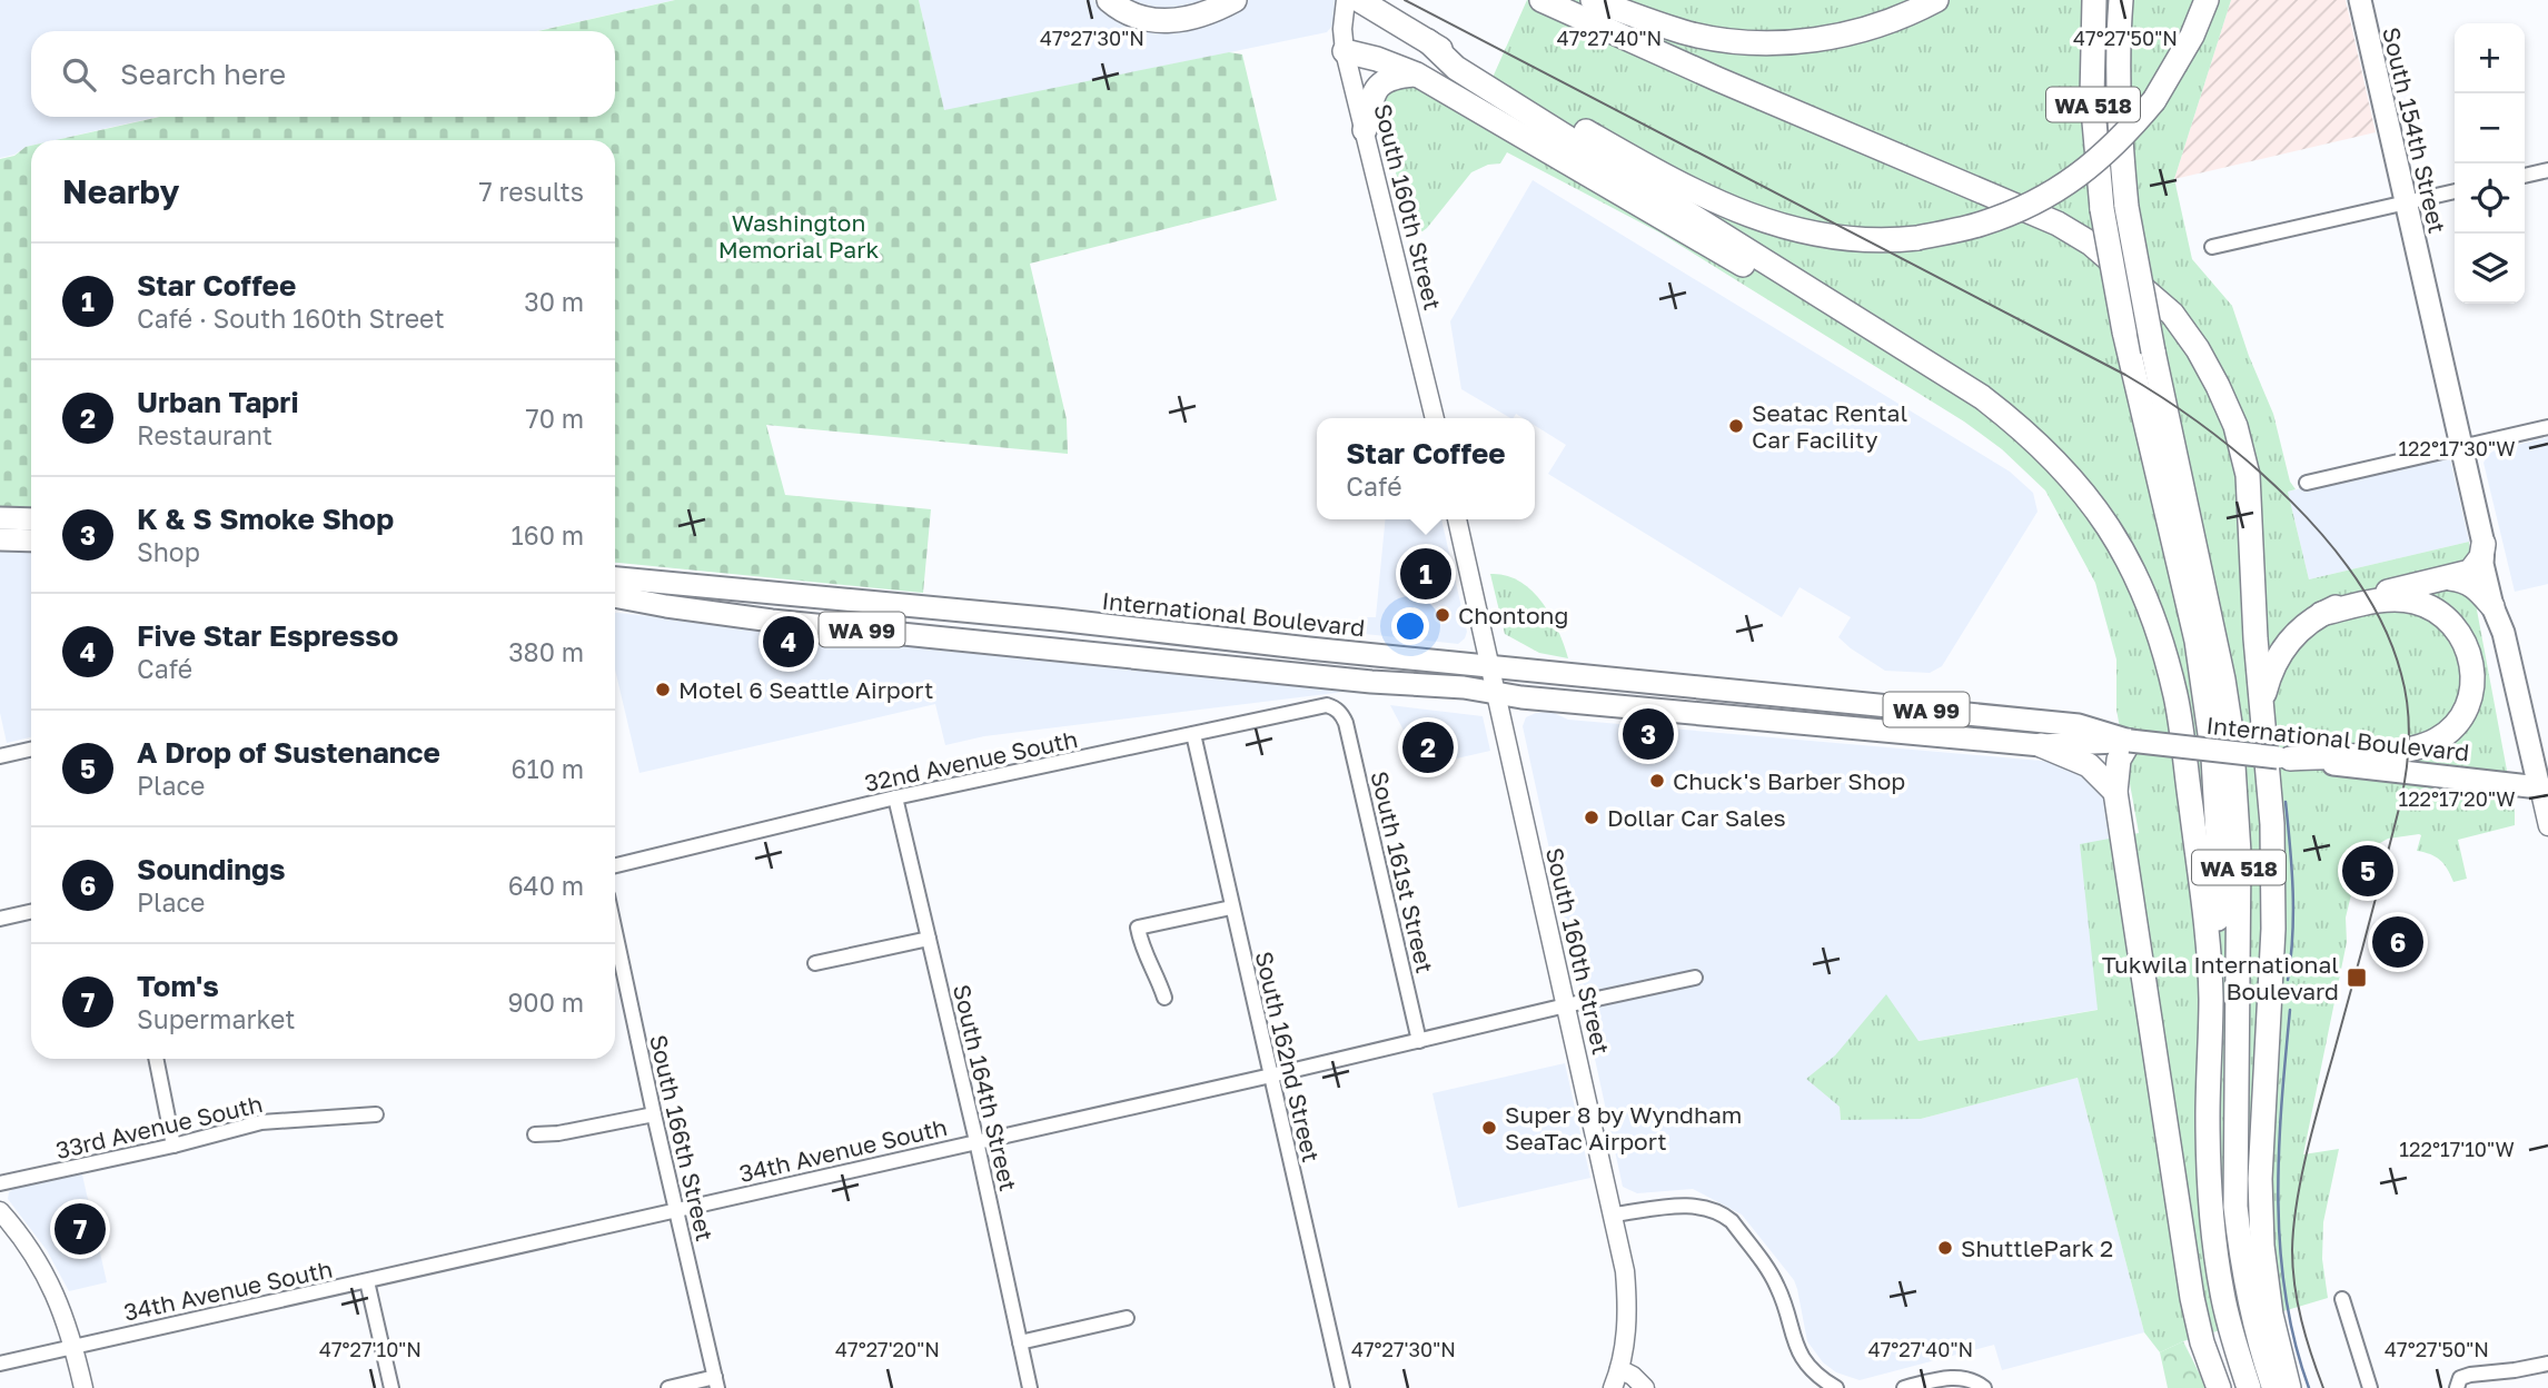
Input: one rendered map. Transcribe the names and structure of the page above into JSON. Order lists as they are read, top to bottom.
{
  "streets": {
    "highway": ["WA 518"],
    "main road": [
      "South 154th Street",
      "South 160th Street",
      "International Boulevard",
      "WA 99"
    ],
    "street": [
      "32nd Avenue South",
      "South 161st Street",
      "South 162nd Street",
      "South 164th Street",
      "33rd Avenue South",
      "South 166th Street",
      "34th Avenue South"
    ]
  },
  "crossings": [
    ["South 154th Street", "International Boulevard"],
    ["South 160th Street", "International Boulevard"],
    ["South 160th Street", "34th Avenue South"],
    ["32nd Avenue South", "South 161st Street"],
    ["32nd Avenue South", "South 162nd Street"],
    ["32nd Avenue South", "South 164th Street"],
    ["South 161st Street", "34th Avenue South"],
    ["South 162nd Street", "34th Avenue South"],
    ["South 164th Street", "34th Avenue South"],
    ["South 166th Street", "34th Avenue South"]
  ],
  "parks": ["Washington Memorial Park"],
  "places": {
    "other": [
      "Seatac Rental Car Facility",
      "Chontong",
      "Motel 6 Seattle Airport",
      "Chuck's Barber Shop",
      "Dollar Car Sales",
      "Super 8 by Wyndham SeaTac Airport",
      "ShuttlePark 2"
    ],
    "transit": ["Tukwila International Boulevard"]
  },
  "page": {
    "map_buttons": ["+", "−"],
    "search": "Search here",
    "heading": ["Nearby", "7 results"],
    "list": [
      {
        "mark": "1",
        "name": "Star Coffee",
        "note": "Café · South 160th Street",
        "value": "30 m"
      },
      {
        "mark": "2",
        "name": "Urban Tapri",
        "note": "Restaurant",
        "value": "70 m"
      },
      {
        "mark": "3",
        "name": "K & S Smoke Shop",
        "note": "Shop",
        "value": "160 m"
      },
      {
        "mark": "4",
        "name": "Five Star Espresso",
        "note": "Café",
        "value": "380 m"
      },
      {
        "mark": "5",
        "name": "A Drop of Sustenance",
        "note": "Place",
        "value": "610 m"
      },
      {
        "mark": "6",
        "name": "Soundings",
        "note": "Place",
        "value": "640 m"
      },
      {
        "mark": "7",
        "name": "Tom's",
        "note": "Supermarket",
        "value": "900 m"
      }
    ],
    "popup": ["Star Coffee", "Café"],
    "pins": [
      "1",
      "4",
      "3",
      "2",
      "5",
      "6",
      "7"
    ]
  },
  "coordinates": [
    "47°27'30\"N",
    "47°27'40\"N",
    "47°27'50\"N",
    "122°17'30\"W",
    "122°17'20\"W",
    "122°17'10\"W",
    "47°27'10\"N",
    "47°27'20\"N"
  ]
}
